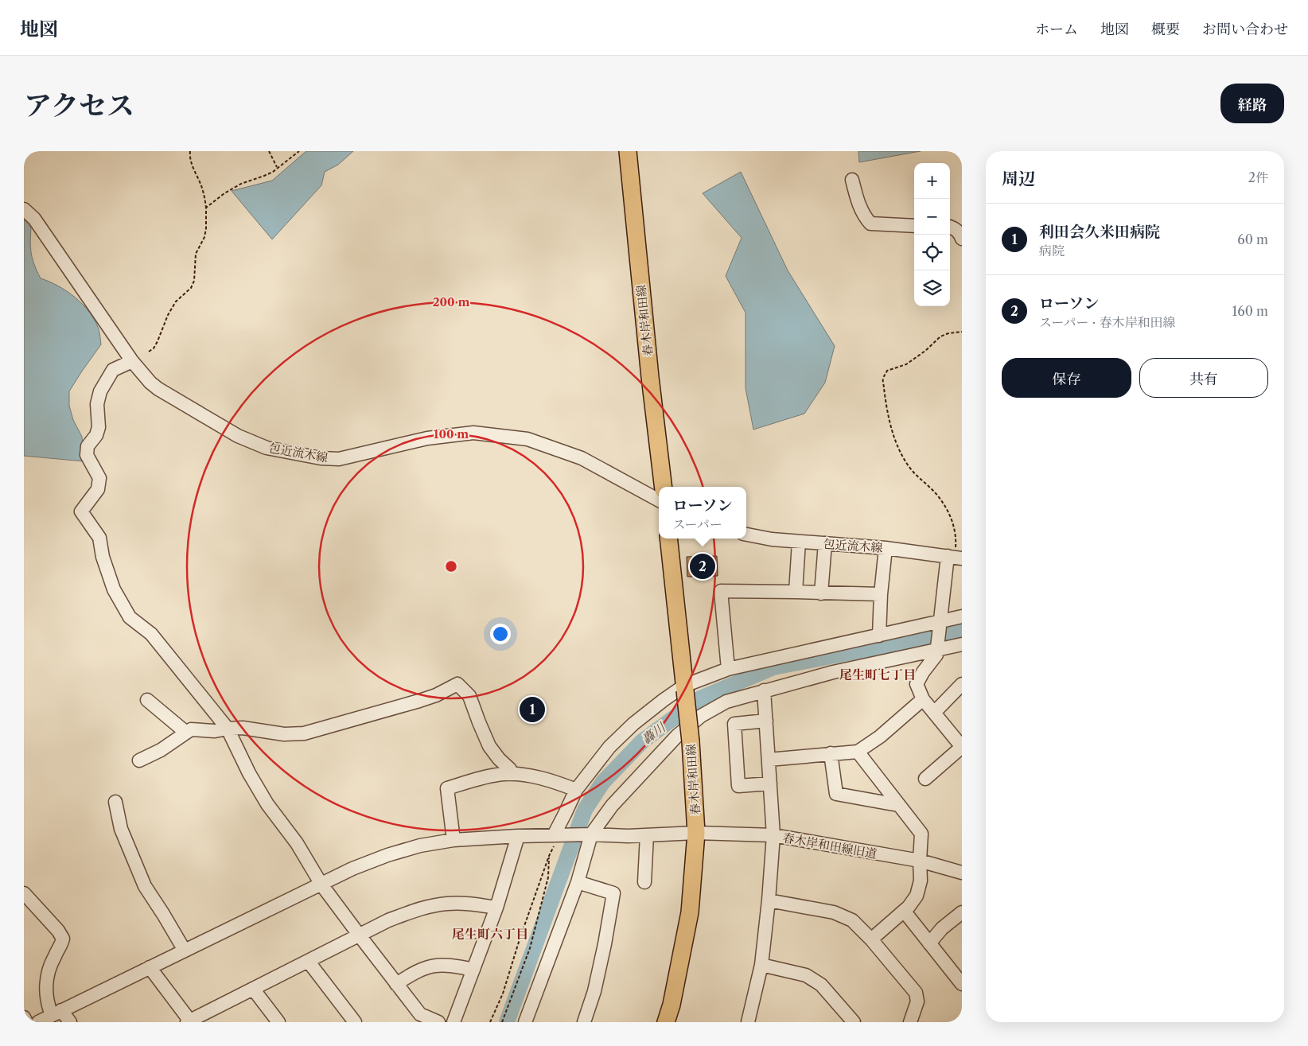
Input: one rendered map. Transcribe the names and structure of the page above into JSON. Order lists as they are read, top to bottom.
{
  "streets": {
    "main road": ["春木岸和田線"],
    "street": ["包近流木線", "春木岸和田線旧道"]
  },
  "crossings": [
    ["春木岸和田線", "春木岸和田線旧道"]
  ],
  "districts": ["尾生町七丁目", "尾生町六丁目"],
  "water": ["轟川"],
  "page": {
    "header": "地図",
    "nav": [
      "ホーム",
      "地図",
      "概要",
      "お問い合わせ"
    ],
    "title": "アクセス",
    "buttons": [
      "経路",
      ["保存", "共有"]
    ],
    "heading": ["周辺", "2件"],
    "map_buttons": ["+", "−"],
    "list": [
      {
        "mark": "1",
        "name": "利田会久米田病院",
        "note": "病院",
        "value": "60 m"
      },
      {
        "mark": "2",
        "name": "ローソン",
        "note": "スーパー · 春木岸和田線",
        "value": "160 m"
      }
    ],
    "popup": ["ローソン", "スーパー"],
    "pins": ["2", "1"]
  },
  "rings": ["200 m", "100 m"]
}
